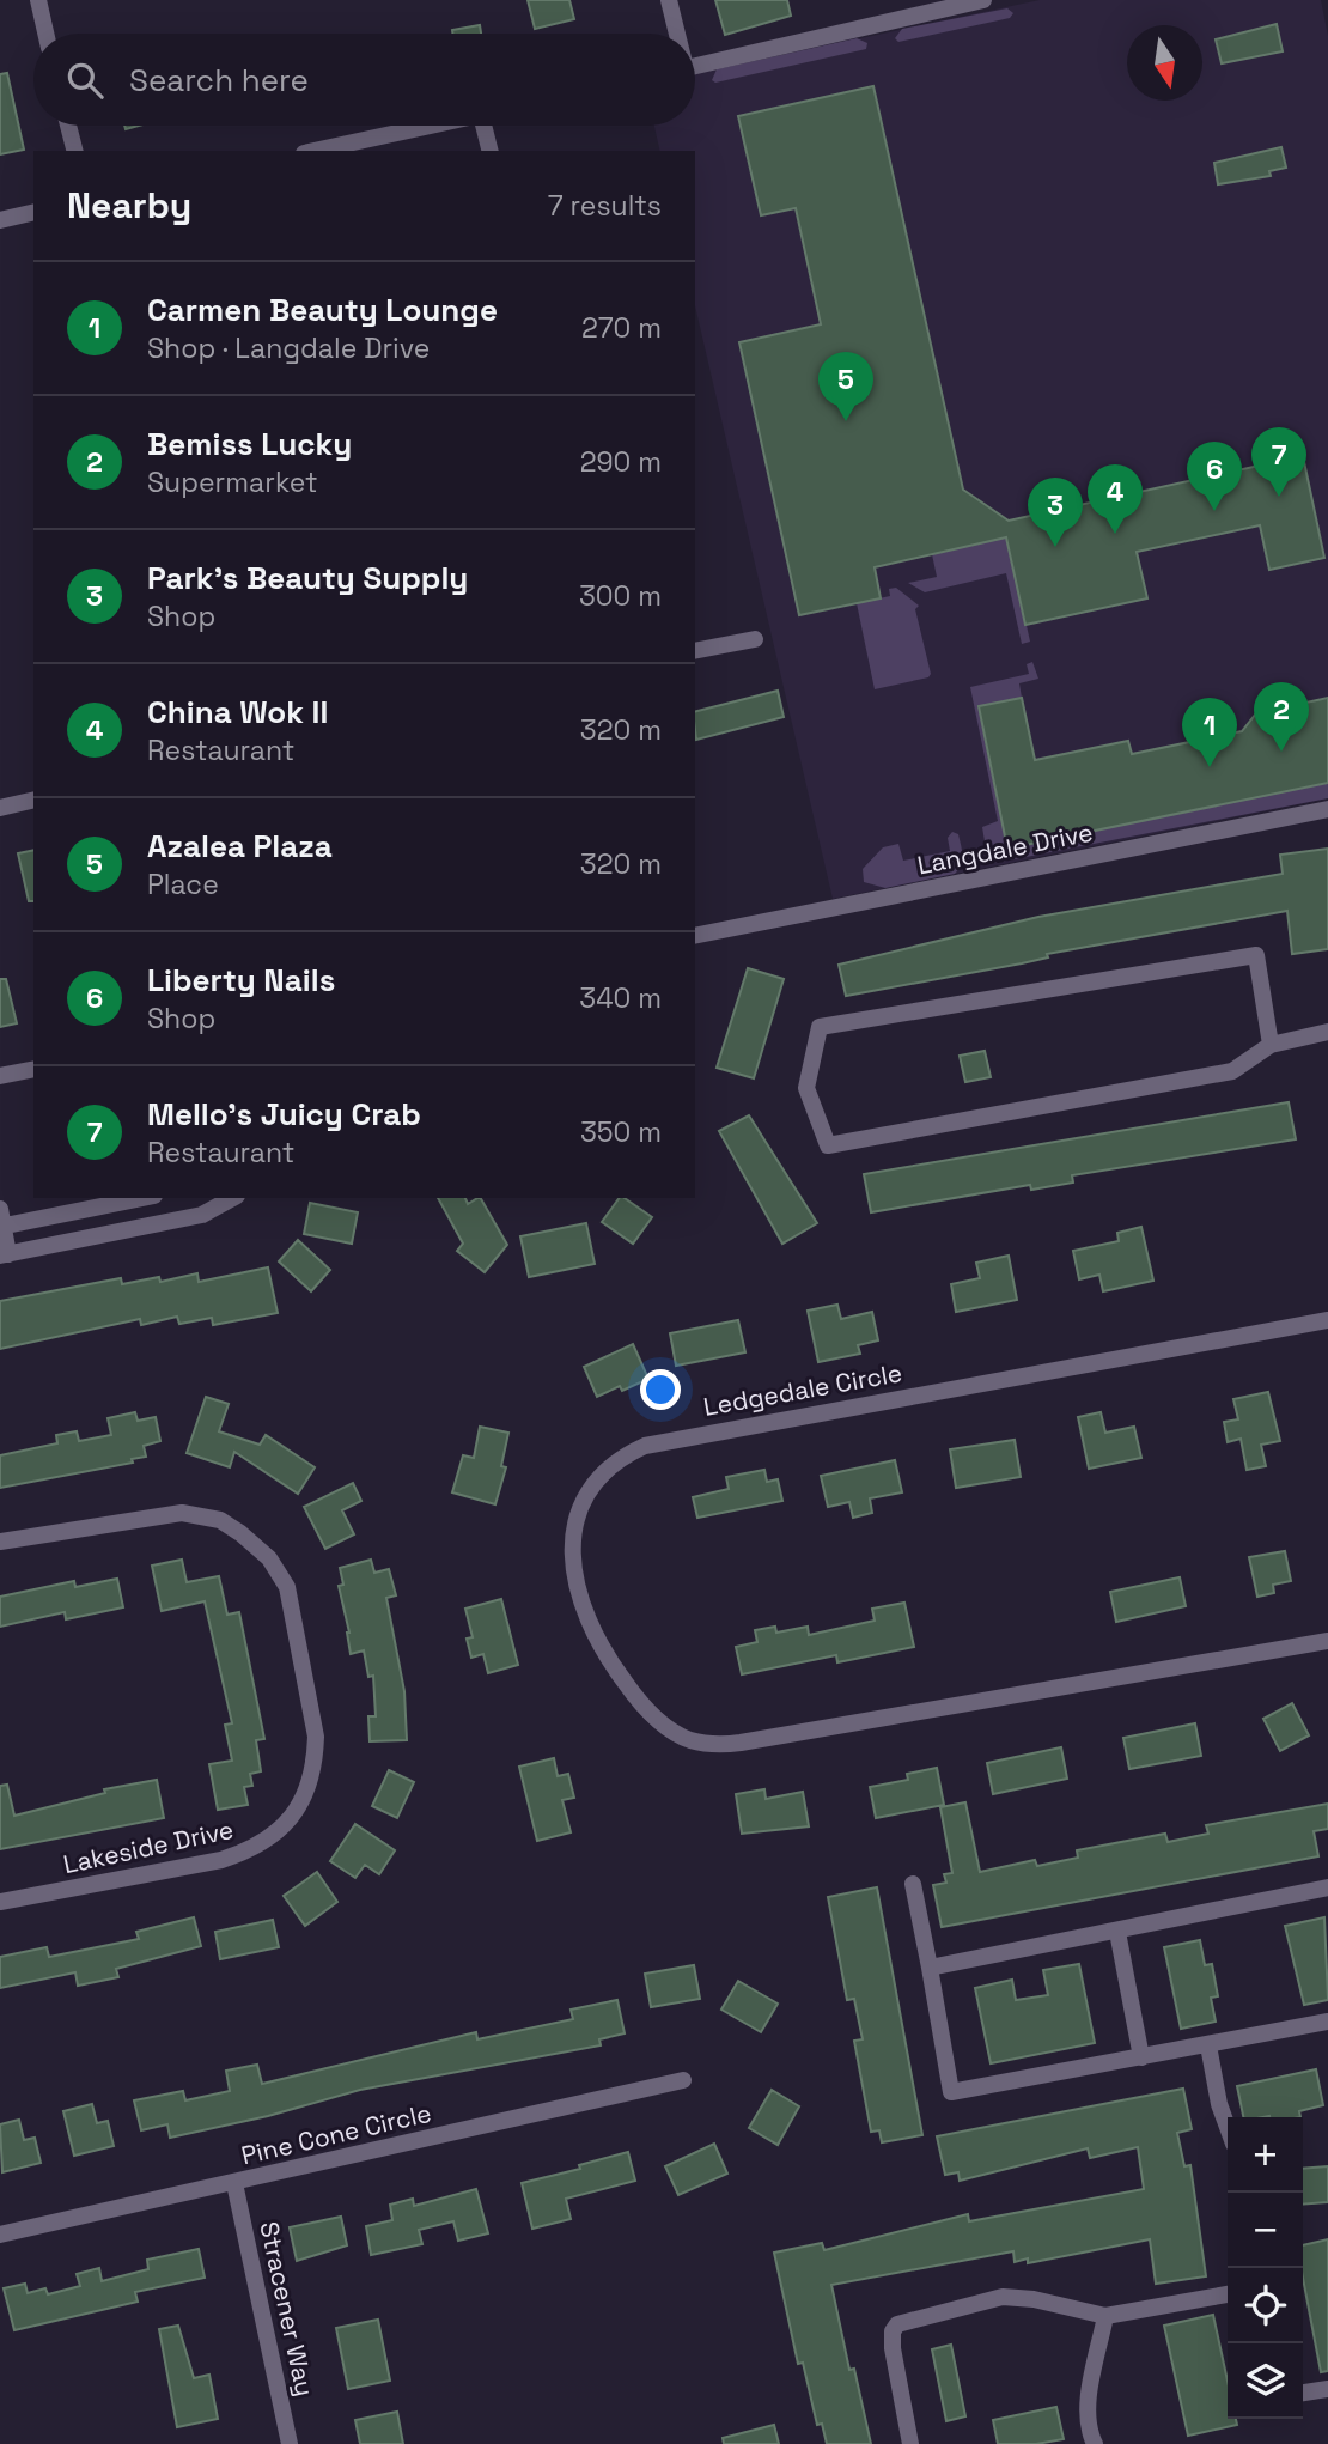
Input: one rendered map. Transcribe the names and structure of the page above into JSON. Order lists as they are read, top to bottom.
{
  "streets": {
    "street": [
      "Langdale Drive",
      "Ledgedale Circle",
      "Lakeside Drive",
      "Pine Cone Circle",
      "Stracener Way"
    ]
  },
  "crossings": [
    ["Pine Cone Circle", "Stracener Way"]
  ],
  "north": "bottom",
  "page": {
    "search": "Search here",
    "heading": ["Nearby", "7 results"],
    "list": [
      {
        "mark": "1",
        "name": "Carmen Beauty Lounge",
        "note": "Shop · Langdale Drive",
        "value": "270 m"
      },
      {
        "mark": "2",
        "name": "Bemiss Lucky",
        "note": "Supermarket",
        "value": "290 m"
      },
      {
        "mark": "3",
        "name": "Park's Beauty Supply",
        "note": "Shop",
        "value": "300 m"
      },
      {
        "mark": "4",
        "name": "China Wok II",
        "note": "Restaurant",
        "value": "320 m"
      },
      {
        "mark": "5",
        "name": "Azalea Plaza",
        "note": "Place",
        "value": "320 m"
      },
      {
        "mark": "6",
        "name": "Liberty Nails",
        "note": "Shop",
        "value": "340 m"
      },
      {
        "mark": "7",
        "name": "Mello's Juicy Crab",
        "note": "Restaurant",
        "value": "350 m"
      }
    ],
    "pins": [
      "5",
      "7",
      "6",
      "4",
      "3",
      "2",
      "1"
    ],
    "map_buttons": ["+", "−"]
  }
}
